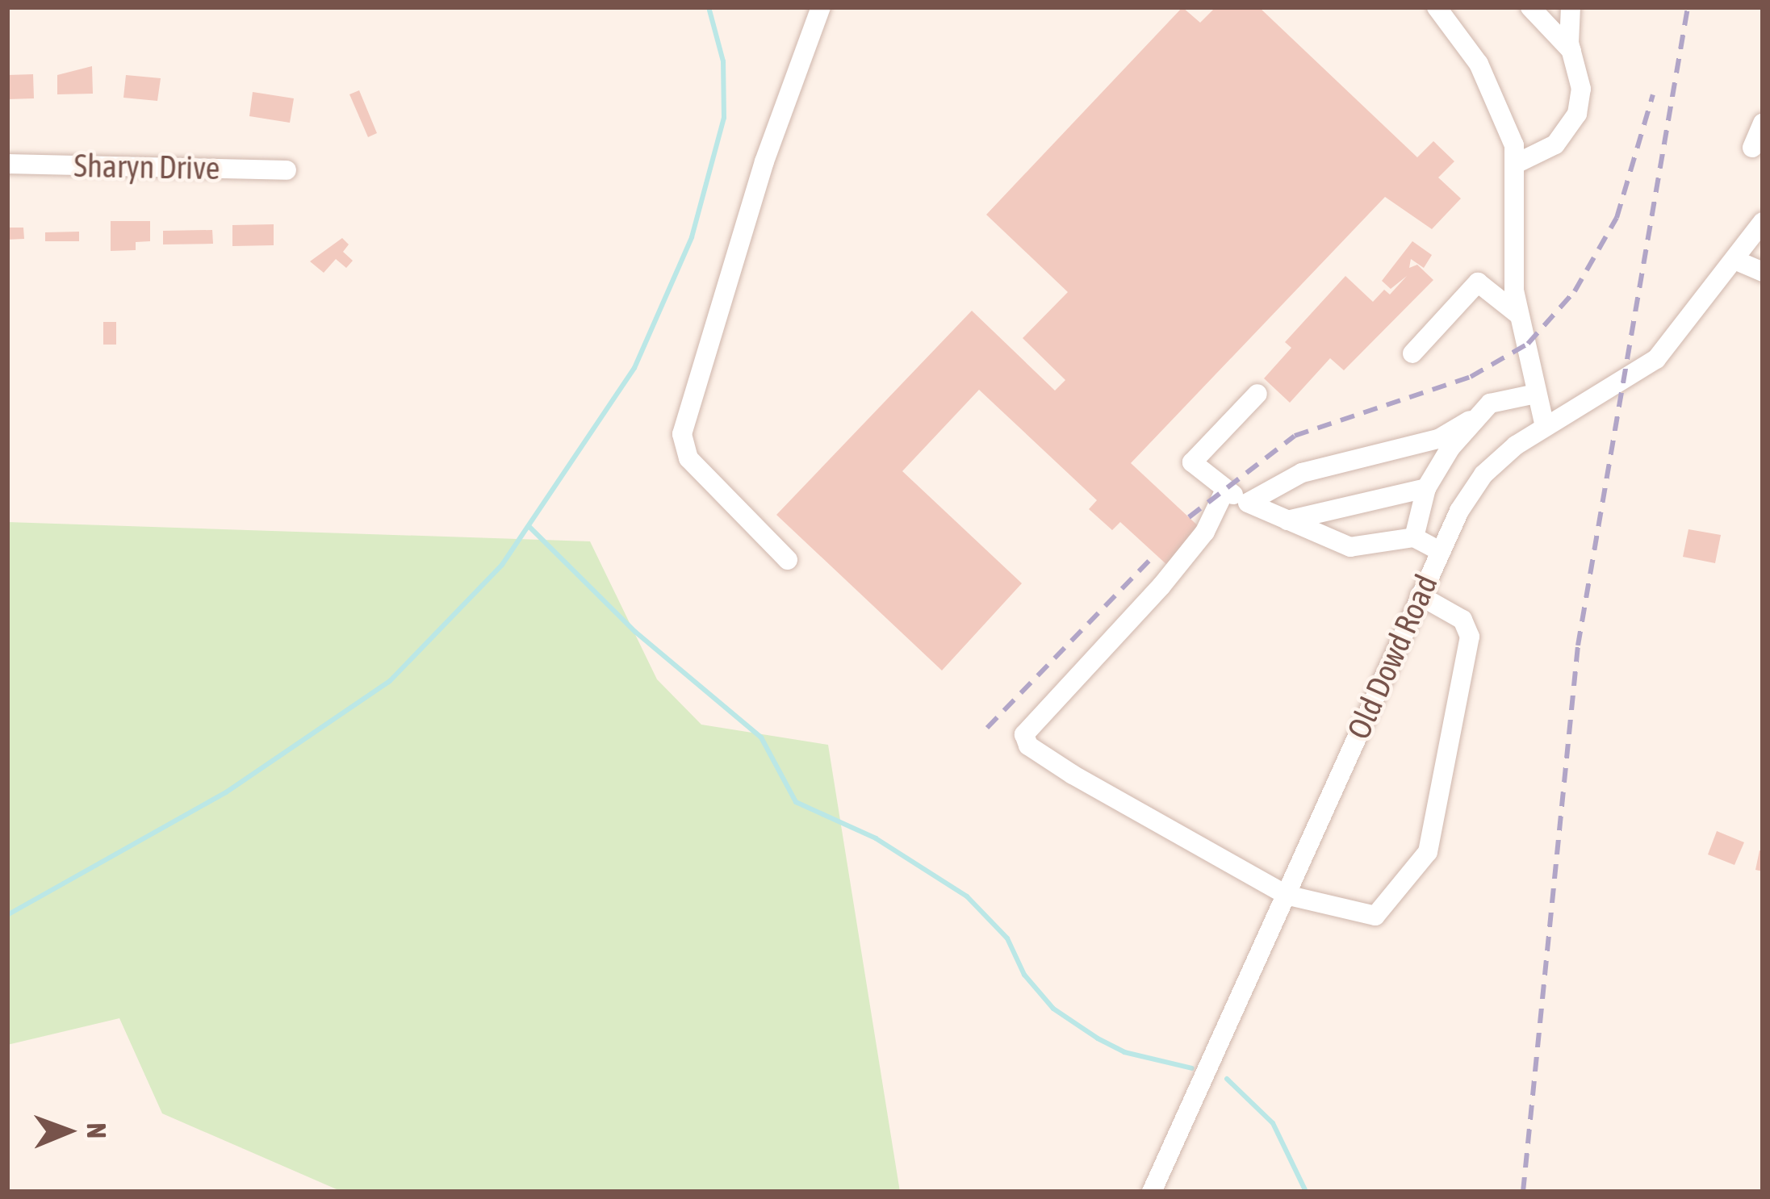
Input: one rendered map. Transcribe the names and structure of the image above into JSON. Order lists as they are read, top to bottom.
{
  "streets": {
    "street": ["Sharyn Drive", "Old Dowd Road"]
  },
  "north": "right"
}
